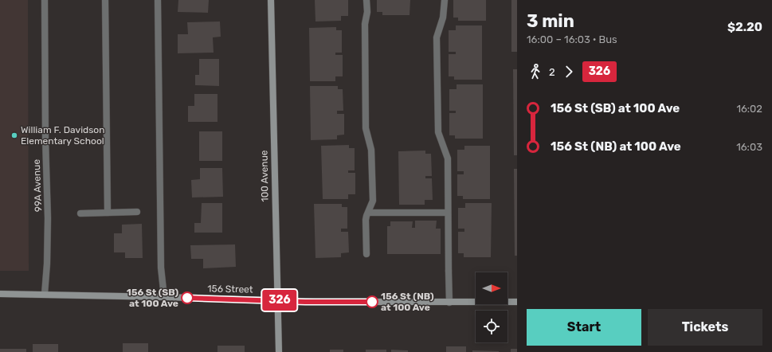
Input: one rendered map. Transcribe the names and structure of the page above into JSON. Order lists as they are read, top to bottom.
{
  "streets": {
    "main road": ["100 Avenue", "156 Street"],
    "street": ["99A Avenue"]
  },
  "crossings": [
    ["100 Avenue", "156 Street"],
    ["99A Avenue", "156 Street"]
  ],
  "places": ["William F. Davidson Elementary School", "156 St (SB) at 100 Ave", "156 St (NB) at 100 Ave"],
  "lines": ["bus line 326"],
  "north": "right",
  "page": {
    "on_map": "326",
    "heading": ["3 min", "16:00 – 16:03 · Bus", "$2.20"],
    "legs": ["2", "326"],
    "list": [
      {
        "name": "156 St (SB) at 100 Ave",
        "value": "16:02"
      },
      {
        "name": "156 St (NB) at 100 Ave",
        "value": "16:03"
      }
    ],
    "buttons": ["Start", "Tickets"]
  }
}
